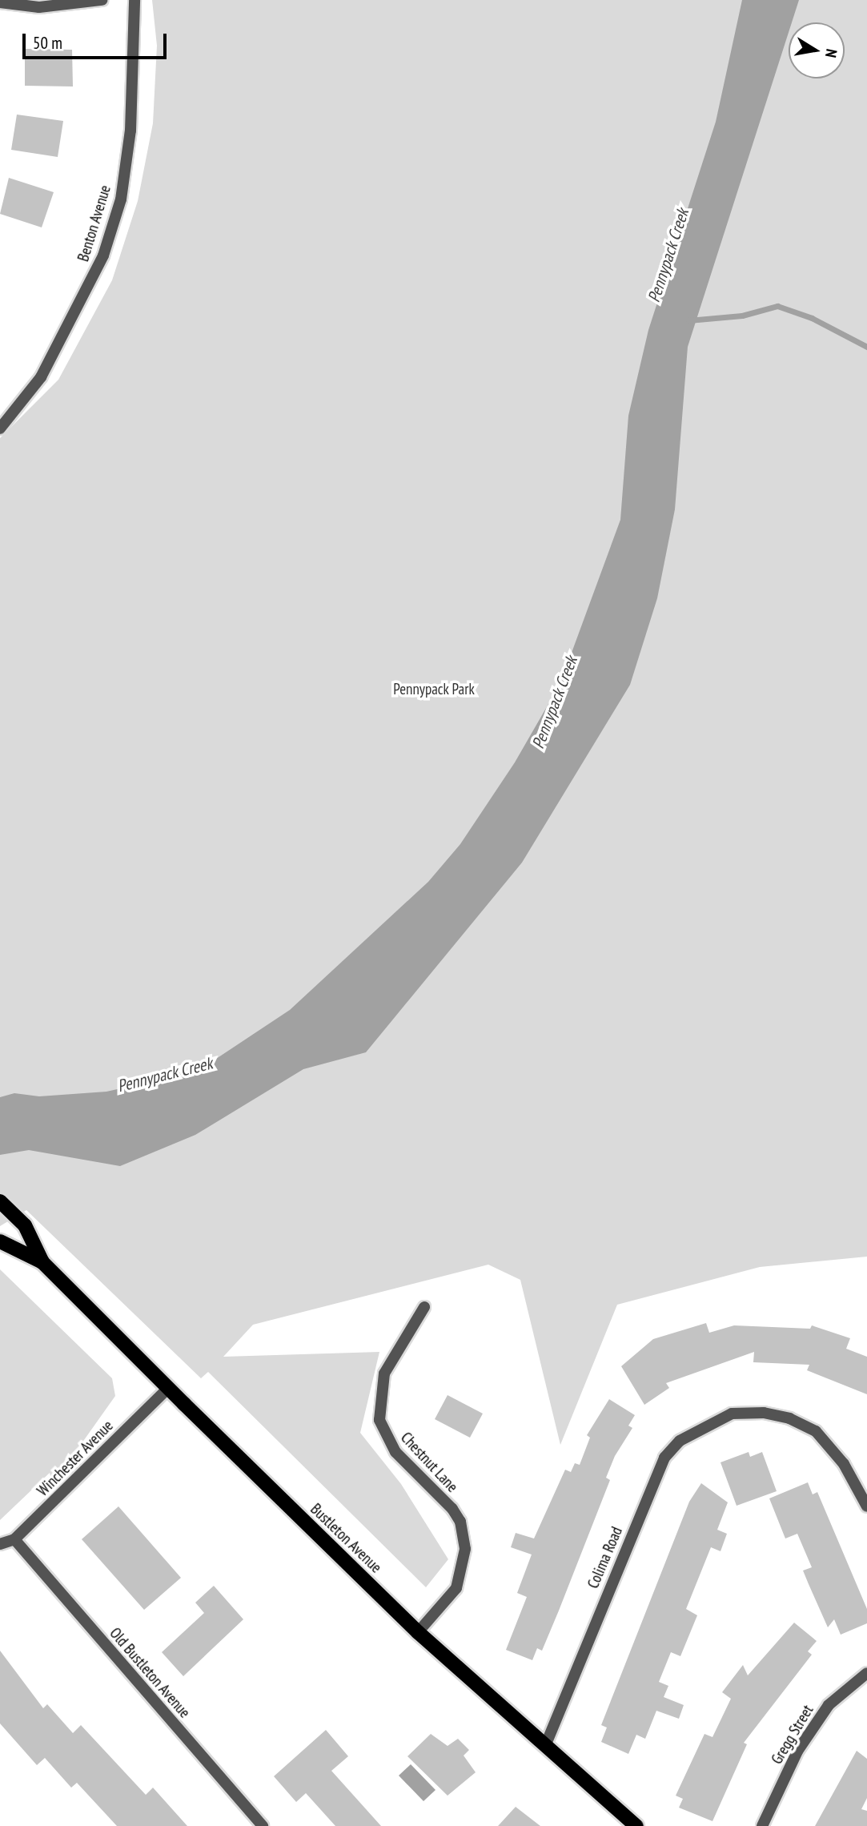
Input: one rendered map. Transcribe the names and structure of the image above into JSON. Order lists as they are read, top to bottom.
{
  "streets": {
    "main road": ["Bustleton Avenue"],
    "street": [
      "Benton Avenue",
      "Winchester Avenue",
      "Chestnut Lane",
      "Colima Road",
      "Old Bustleton Avenue",
      "Gregg Street"
    ]
  },
  "crossings": [
    ["Winchester Avenue", "Bustleton Avenue"],
    ["Winchester Avenue", "Old Bustleton Avenue"],
    ["Chestnut Lane", "Bustleton Avenue"],
    ["Bustleton Avenue", "Colima Road"]
  ],
  "water": ["Pennypack Creek"],
  "parks": ["Pennypack Park"],
  "scale_bar": "50 m",
  "north": "right"
}
